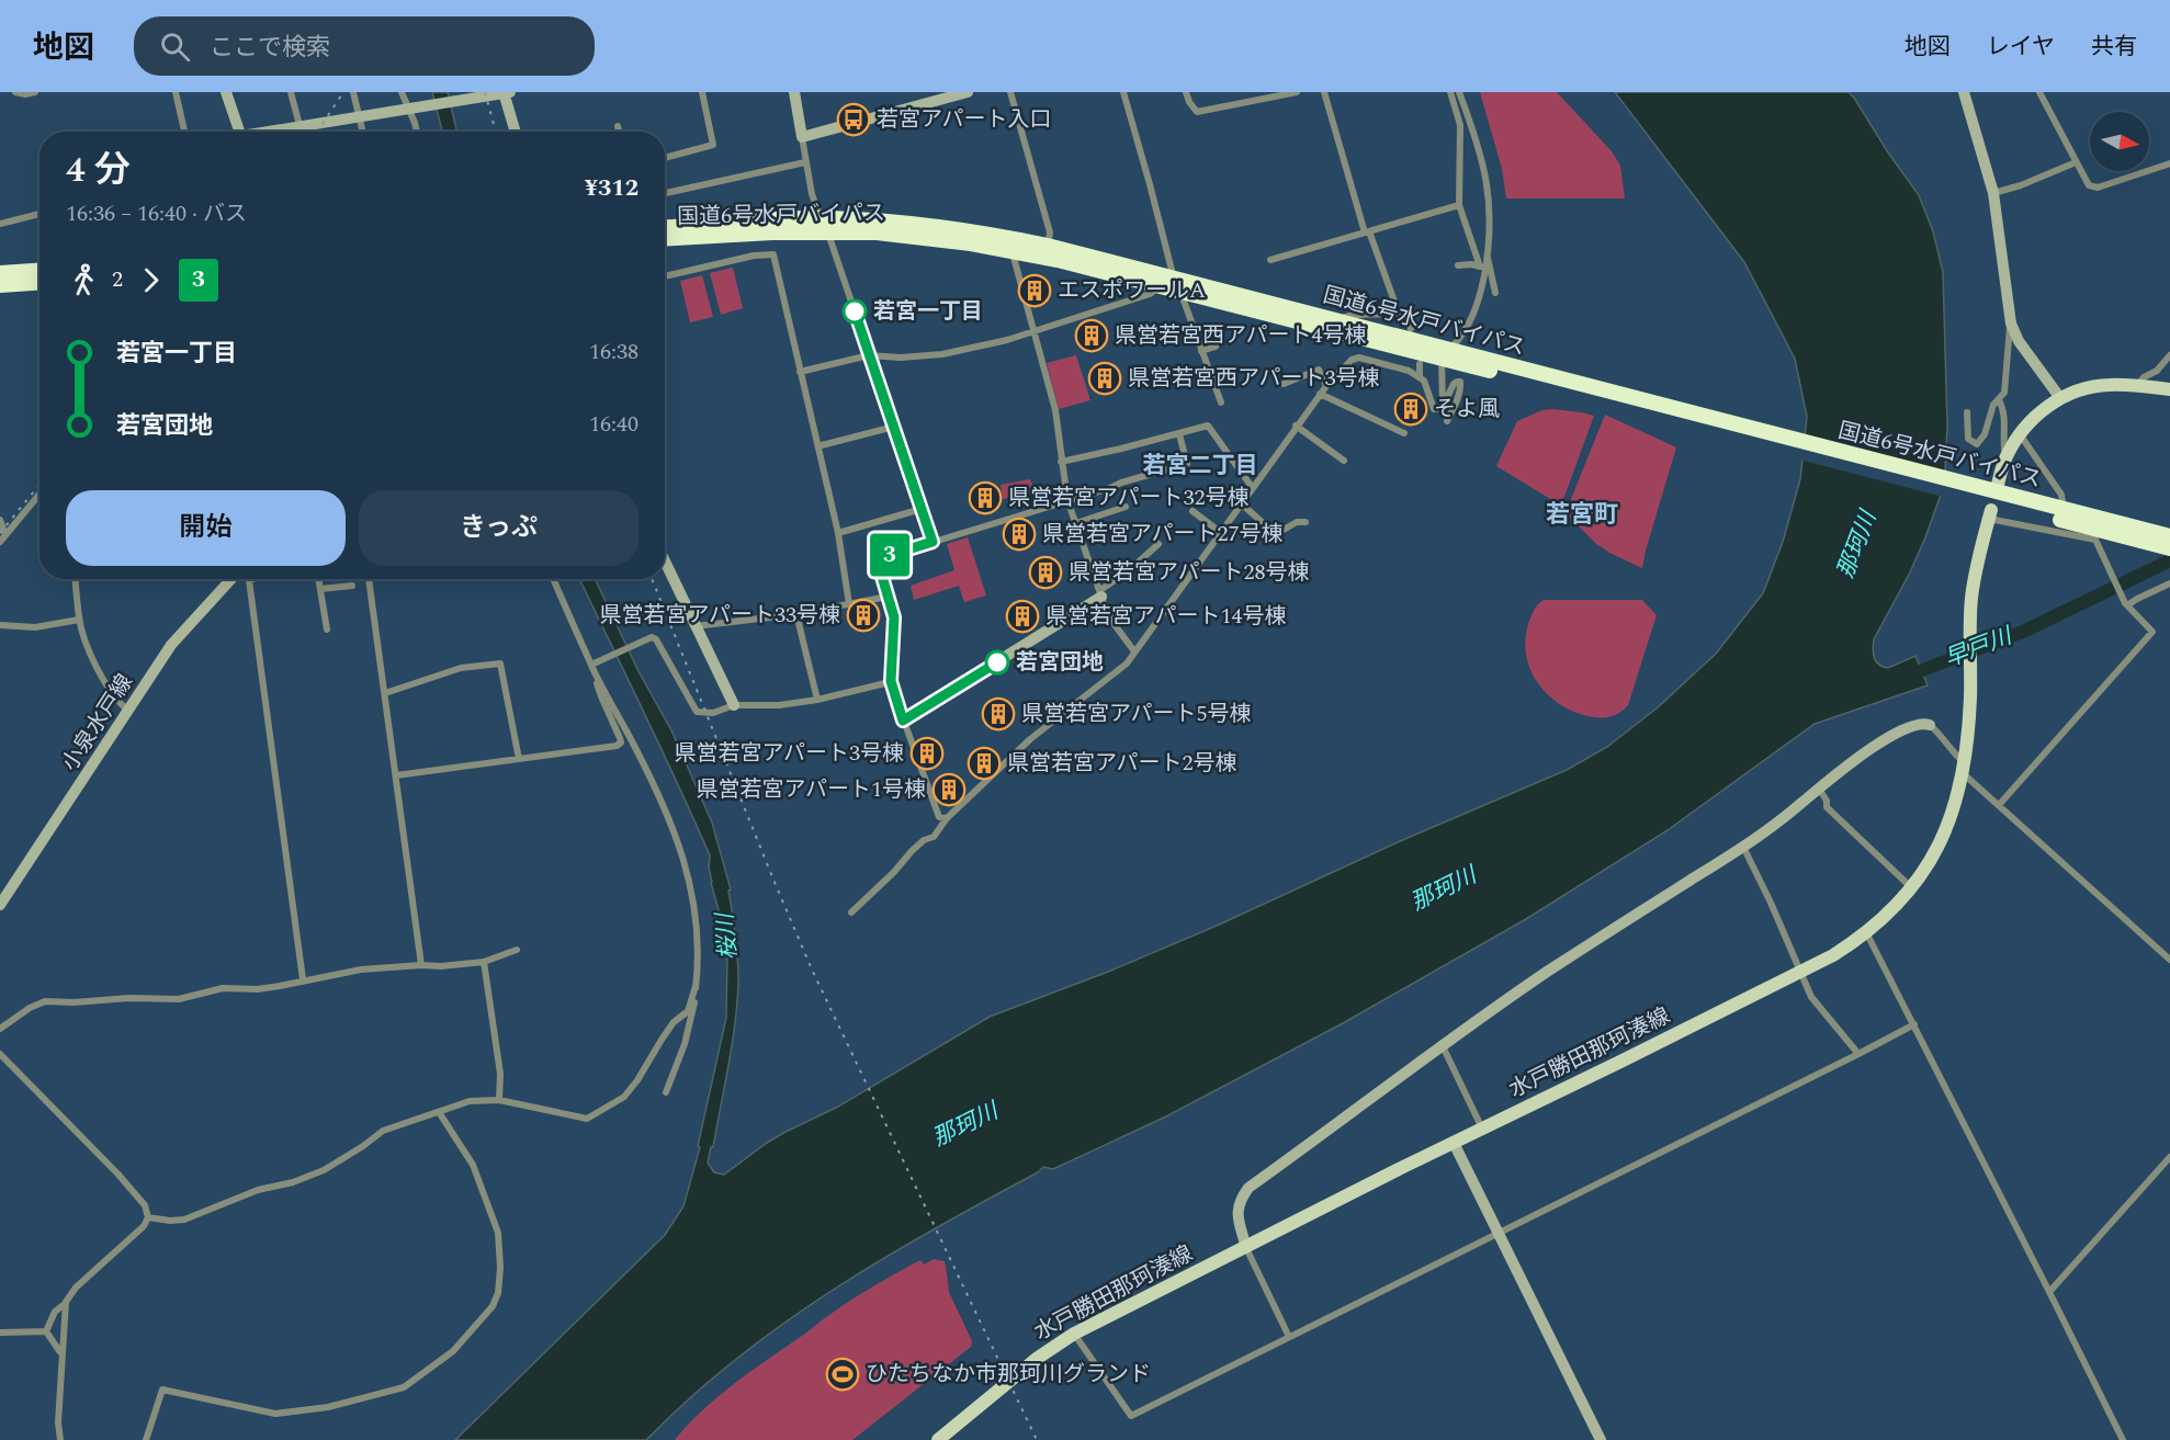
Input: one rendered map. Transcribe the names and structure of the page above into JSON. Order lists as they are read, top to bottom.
{
  "streets": {
    "highway": ["国道6号水戸バイパス"],
    "main road": ["水戸勝田那珂湊線"],
    "street": ["小泉水戸線"]
  },
  "districts": ["若宮二丁目", "若宮町"],
  "water": ["那珂川", "早戸川", "桜川"],
  "places": {
    "bus stop": ["若宮アパート入口"],
    "building": [
      "エスポワールA",
      "県営若宮西アパート4号棟",
      "県営若宮西アパート3号棟",
      "そよ風",
      "県営若宮アパート32号棟",
      "県営若宮アパート27号棟",
      "県営若宮アパート28号棟",
      "県営若宮アパート33号棟",
      "県営若宮アパート14号棟",
      "県営若宮アパート5号棟",
      "県営若宮アパート3号棟",
      "県営若宮アパート2号棟",
      "県営若宮アパート1号棟"
    ],
    "other": ["若宮一丁目", "若宮団地"],
    "sports": ["ひたちなか市那珂川グランド"]
  },
  "lines": ["bus line 3"],
  "north": "right",
  "page": {
    "header": "地図",
    "search": "ここで検索",
    "nav": ["地図", "レイヤ", "共有"],
    "on_map": "3",
    "heading": ["4 分", "16:36 – 16:40 · バス", "¥312"],
    "legs": ["2", "3"],
    "list": [
      {
        "name": "若宮一丁目",
        "value": "16:38"
      },
      {
        "name": "若宮団地",
        "value": "16:40"
      }
    ],
    "buttons": ["開始", "きっぷ"]
  }
}
